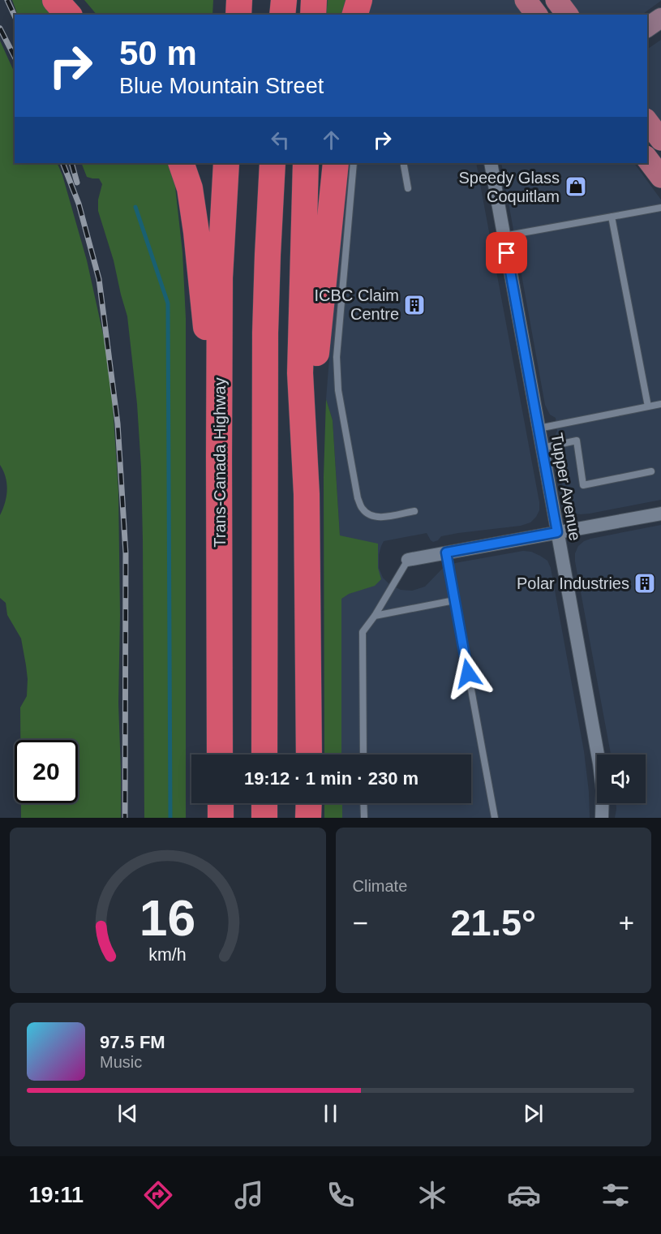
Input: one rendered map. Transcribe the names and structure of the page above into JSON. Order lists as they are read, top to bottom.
{
  "streets": {
    "highway": ["Trans-Canada Highway"],
    "street": ["Tupper Avenue"]
  },
  "places": {
    "shop": ["Speedy Glass Coquitlam"],
    "building": ["ICBC Claim Centre", "Polar Industries"]
  },
  "page": {
    "turn": ["50 m", "Blue Mountain Street"],
    "limit": "20",
    "trip": "19:12 · 1 min · 230 m",
    "tile": "Climate",
    "heat": ["−", "21.5°", "+"],
    "song": ["97.5 FM", "Music"],
    "tabs": "19:11",
    "gauge": ["16", "km/h"]
  }
}
